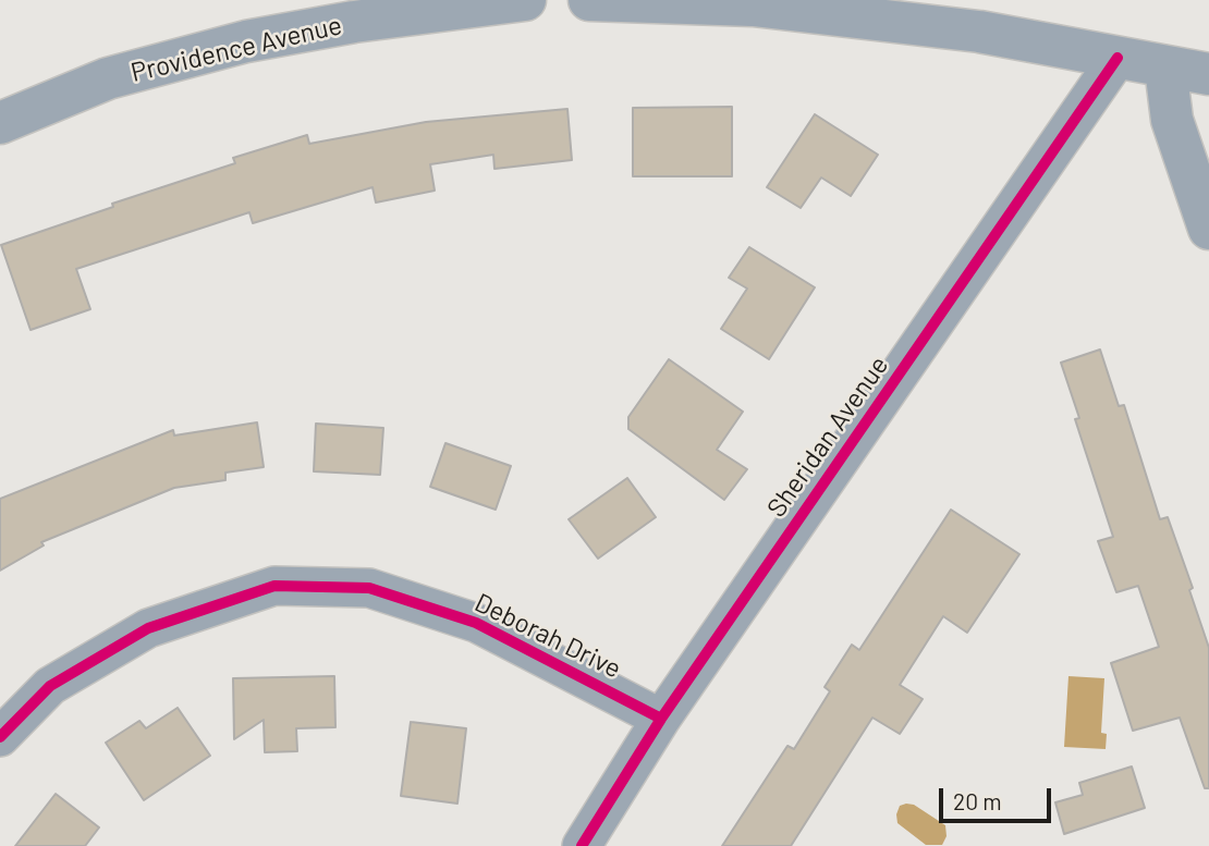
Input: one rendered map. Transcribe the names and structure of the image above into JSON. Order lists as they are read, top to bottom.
{
  "streets": {
    "street": ["Providence Avenue", "Sheridan Avenue", "Deborah Drive"]
  },
  "crossings": [
    ["Sheridan Avenue", "Deborah Drive"]
  ],
  "scale_bar": "20 m"
}
